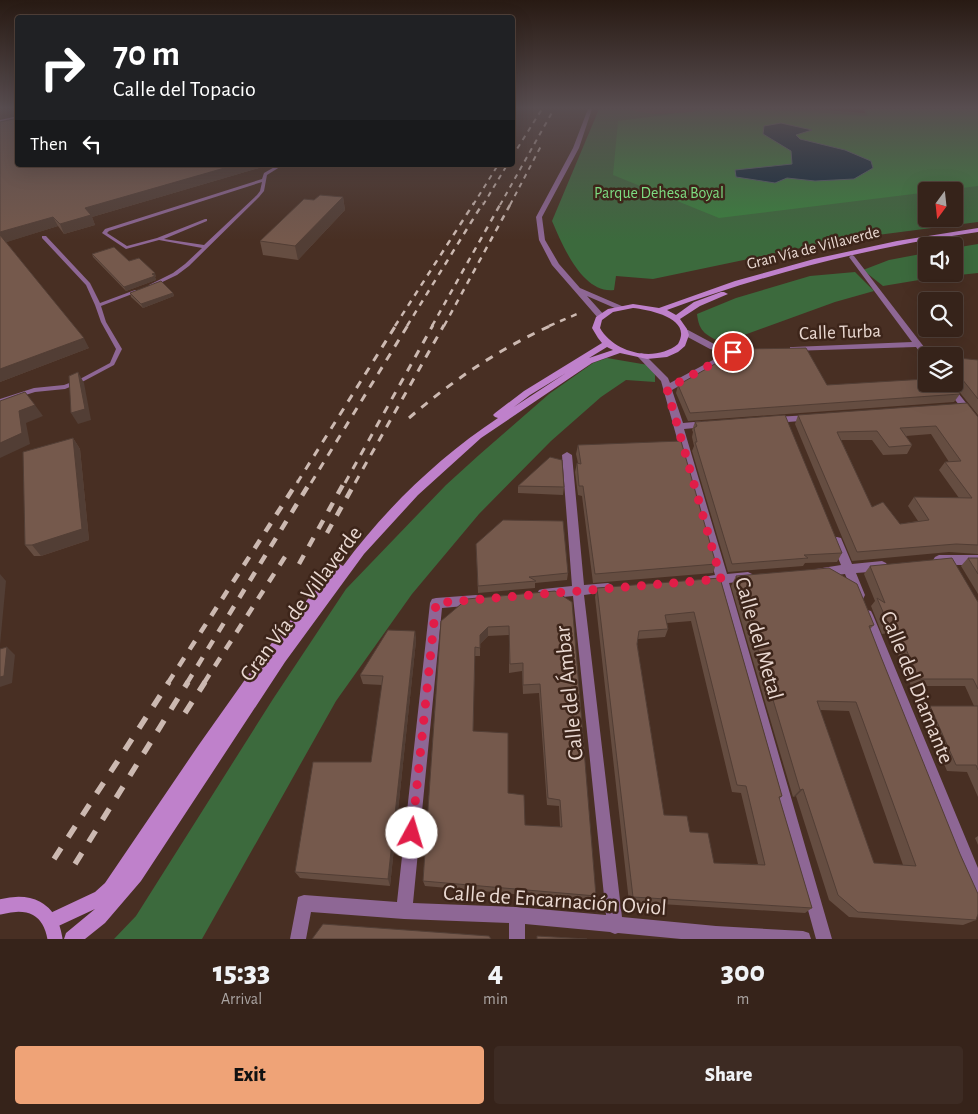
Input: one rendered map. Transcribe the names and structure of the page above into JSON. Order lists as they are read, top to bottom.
{
  "streets": {
    "street": [
      "Gran Vía de Villaverde",
      "Calle Turba",
      "Calle del Metal",
      "Calle del Diamante",
      "Calle del Ámbar",
      "Calle de Encarnación Oviol"
    ]
  },
  "crossings": [
    ["Gran Vía de Villaverde", "Calle del Metal"],
    ["Calle del Ámbar", "Calle de Encarnación Oviol"]
  ],
  "parks": ["Parque Dehesa Boyal"],
  "north": "bottom",
  "page": {
    "turn": ["70 m", "Calle del Topacio"],
    "then": "Then",
    "eta": [
      "15:33",
      "Arrival",
      "4",
      "min",
      "300",
      "m"
    ],
    "buttons": ["Exit", "Share"]
  }
}
